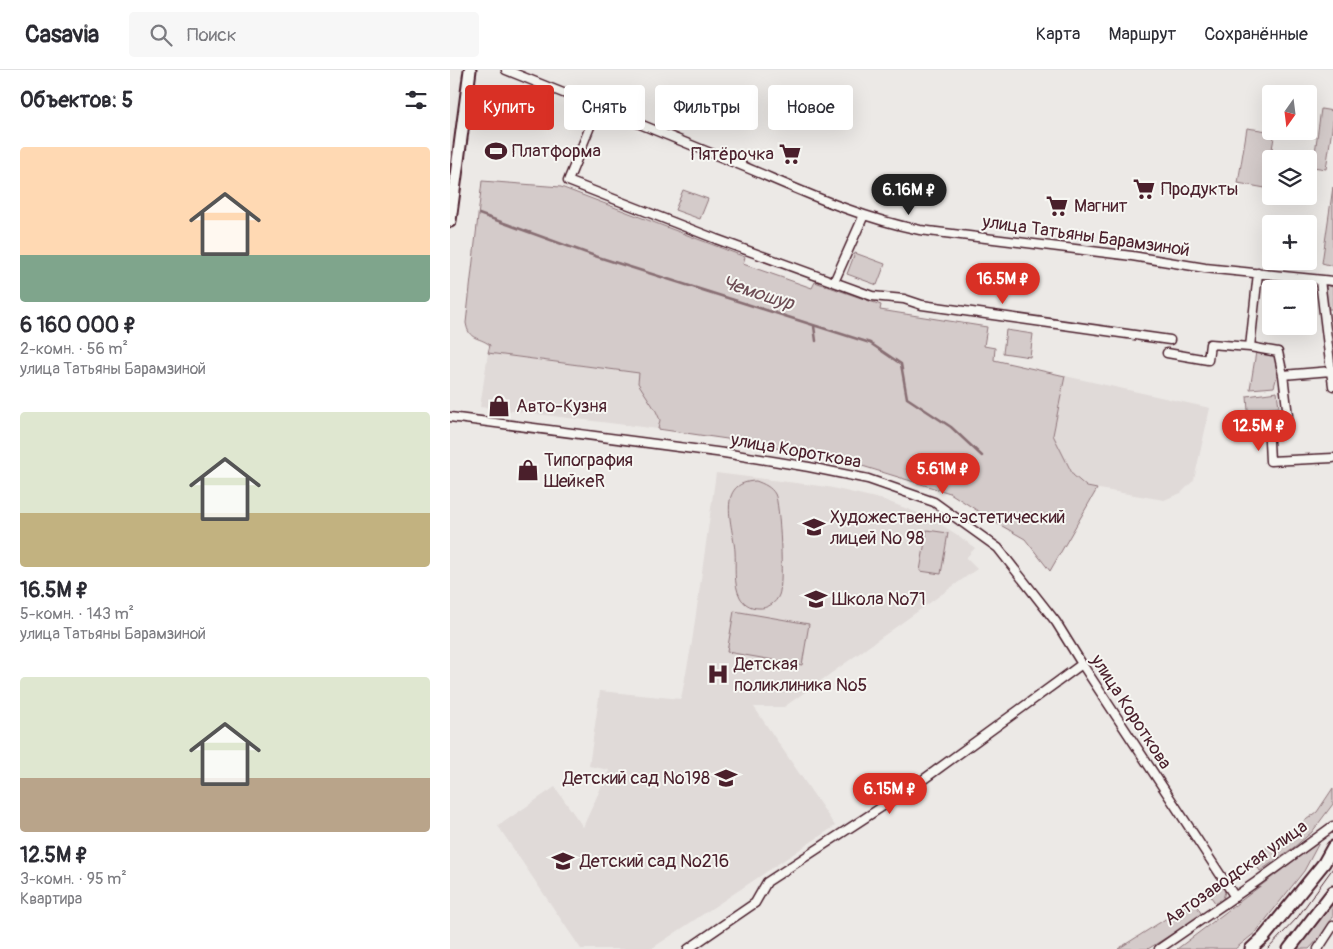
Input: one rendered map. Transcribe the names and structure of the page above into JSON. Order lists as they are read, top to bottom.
{
  "streets": {
    "main road": ["Автозаводская улица"],
    "street": ["улица Татьяны Барамзиной", "улица Короткова"]
  },
  "crossings": [
    ["улица Короткова", "Автозаводская улица"]
  ],
  "water": ["Чемошур"],
  "places": {
    "sports": ["Платформа"],
    "supermarket": ["Пятёрочка", "Продукты", "Магнит"],
    "shop": ["Авто-Кузня", "Типография ШейкеR"],
    "school or university": [
      "Художественно-эстетический лицей № 98",
      "Школа №71",
      "Детский сад №198",
      "Детский сад №216"
    ],
    "hospital": ["Детская поликлиника №5"]
  },
  "north": "bottom",
  "page": {
    "header": "Casavia",
    "search": "Поиск",
    "nav": ["Карта", "Маршрут", "Сохранённые"],
    "heading": "Объектов: 5",
    "map_buttons": ["+", "−"],
    "chip": [
      "Купить",
      "Снять",
      "Фильтры",
      "Новое"
    ],
    "list": [
      {
        "name": "6 160 000 ₽",
        "note": "2-комн. · 56 m² · улица Татьяны Барамзиной"
      },
      {
        "name": "16.5M ₽",
        "note": "5-комн. · 143 m² · улица Татьяны Барамзиной"
      },
      {
        "name": "12.5M ₽",
        "note": "3-комн. · 95 m² · Квартира"
      }
    ],
    "price": [
      "6.16M ₽",
      "16.5M ₽",
      "12.5M ₽",
      "5.61M ₽",
      "6.15M ₽"
    ]
  }
}
